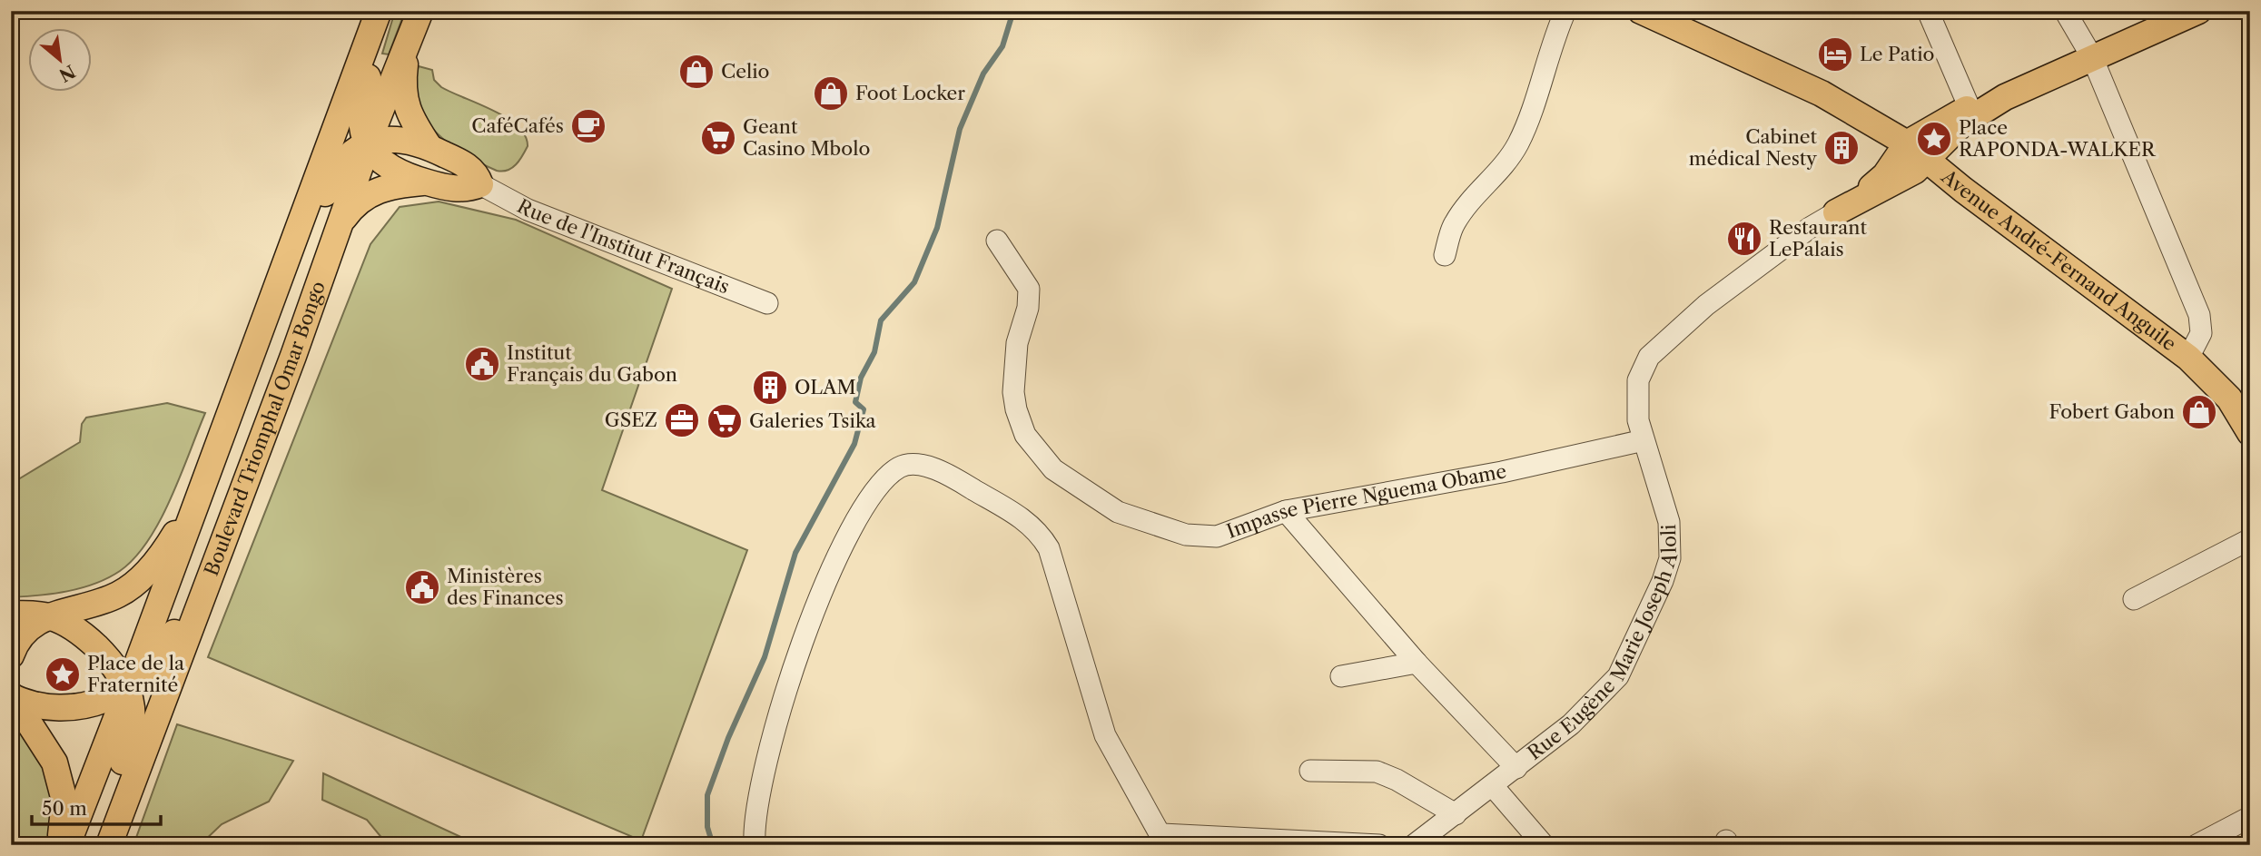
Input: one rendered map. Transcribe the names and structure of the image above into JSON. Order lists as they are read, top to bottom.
{
  "streets": {
    "main road": ["Avenue André-Fernand Anguile", "Boulevard Triomphal Omar Bongo"],
    "street": ["Rue de l'Institut Français", "Impasse Pierre Nguema Obame", "Rue Eugène Marie Joseph Aloli"]
  },
  "crossings": [
    ["Impasse Pierre Nguema Obame", "Rue Eugène Marie Joseph Aloli"]
  ],
  "places": {
    "hotel": ["Le Patio"],
    "shop": ["Celio", "Foot Locker", "Fobert Gabon"],
    "cafe": ["CaféCafés"],
    "supermarket": ["Geant Casino Mbolo", "Galeries Tsika"],
    "place": ["Place RAPONDA-WALKER", "Place de la Fraternité"],
    "building": ["Cabinet médical Nesty", "OLAM"],
    "restaurant": ["Restaurant LePalais"],
    "public building": ["Institut Français du Gabon", "Ministères des Finances"],
    "office": ["GSEZ"]
  },
  "scale_bar": "50 m",
  "north": "bottom right"
}
